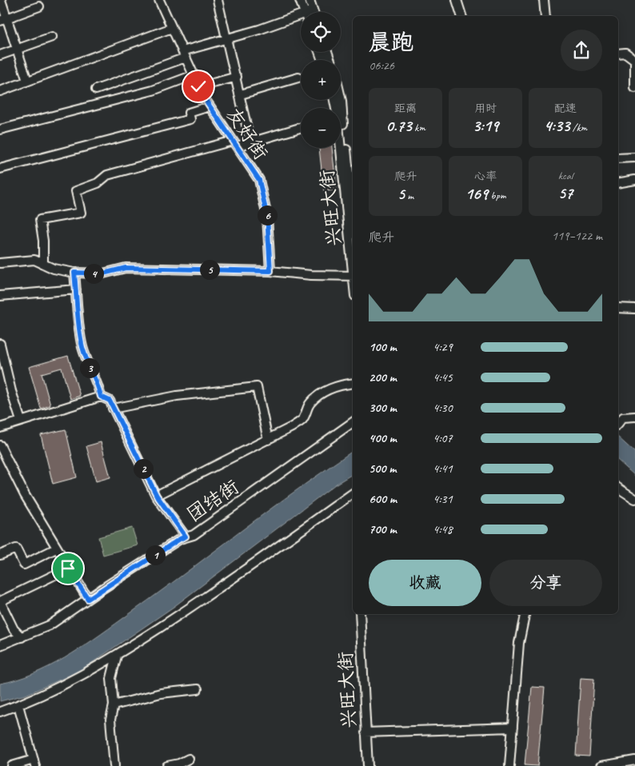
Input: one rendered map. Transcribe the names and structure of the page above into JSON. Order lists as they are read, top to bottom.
{
  "streets": {
    "street": ["友好街", "兴旺大街", "团结街"]
  },
  "page": {
    "map_buttons": ["+", "−"],
    "heading": ["晨跑", "06:26"],
    "stats": [
      ["距离", "0.73 km"],
      ["用时", "3:19"],
      ["配速", "4:33 /km"],
      ["爬升", "5 m"],
      ["心率", "169 bpm"],
      ["kcal", "57"]
    ],
    "pins": [
      "6",
      "5",
      "4",
      "3",
      "2",
      "1"
    ],
    "chart": ["爬升", "119–122 m"],
    "list": [
      {
        "name": "100 m",
        "note": "4:29"
      },
      {
        "name": "200 m",
        "note": "4:45"
      },
      {
        "name": "300 m",
        "note": "4:30"
      },
      {
        "name": "400 m",
        "note": "4:07"
      },
      {
        "name": "500 m",
        "note": "4:41"
      },
      {
        "name": "600 m",
        "note": "4:31"
      },
      {
        "name": "700 m",
        "note": "4:48"
      }
    ],
    "buttons": ["收藏", "分享"]
  }
}
